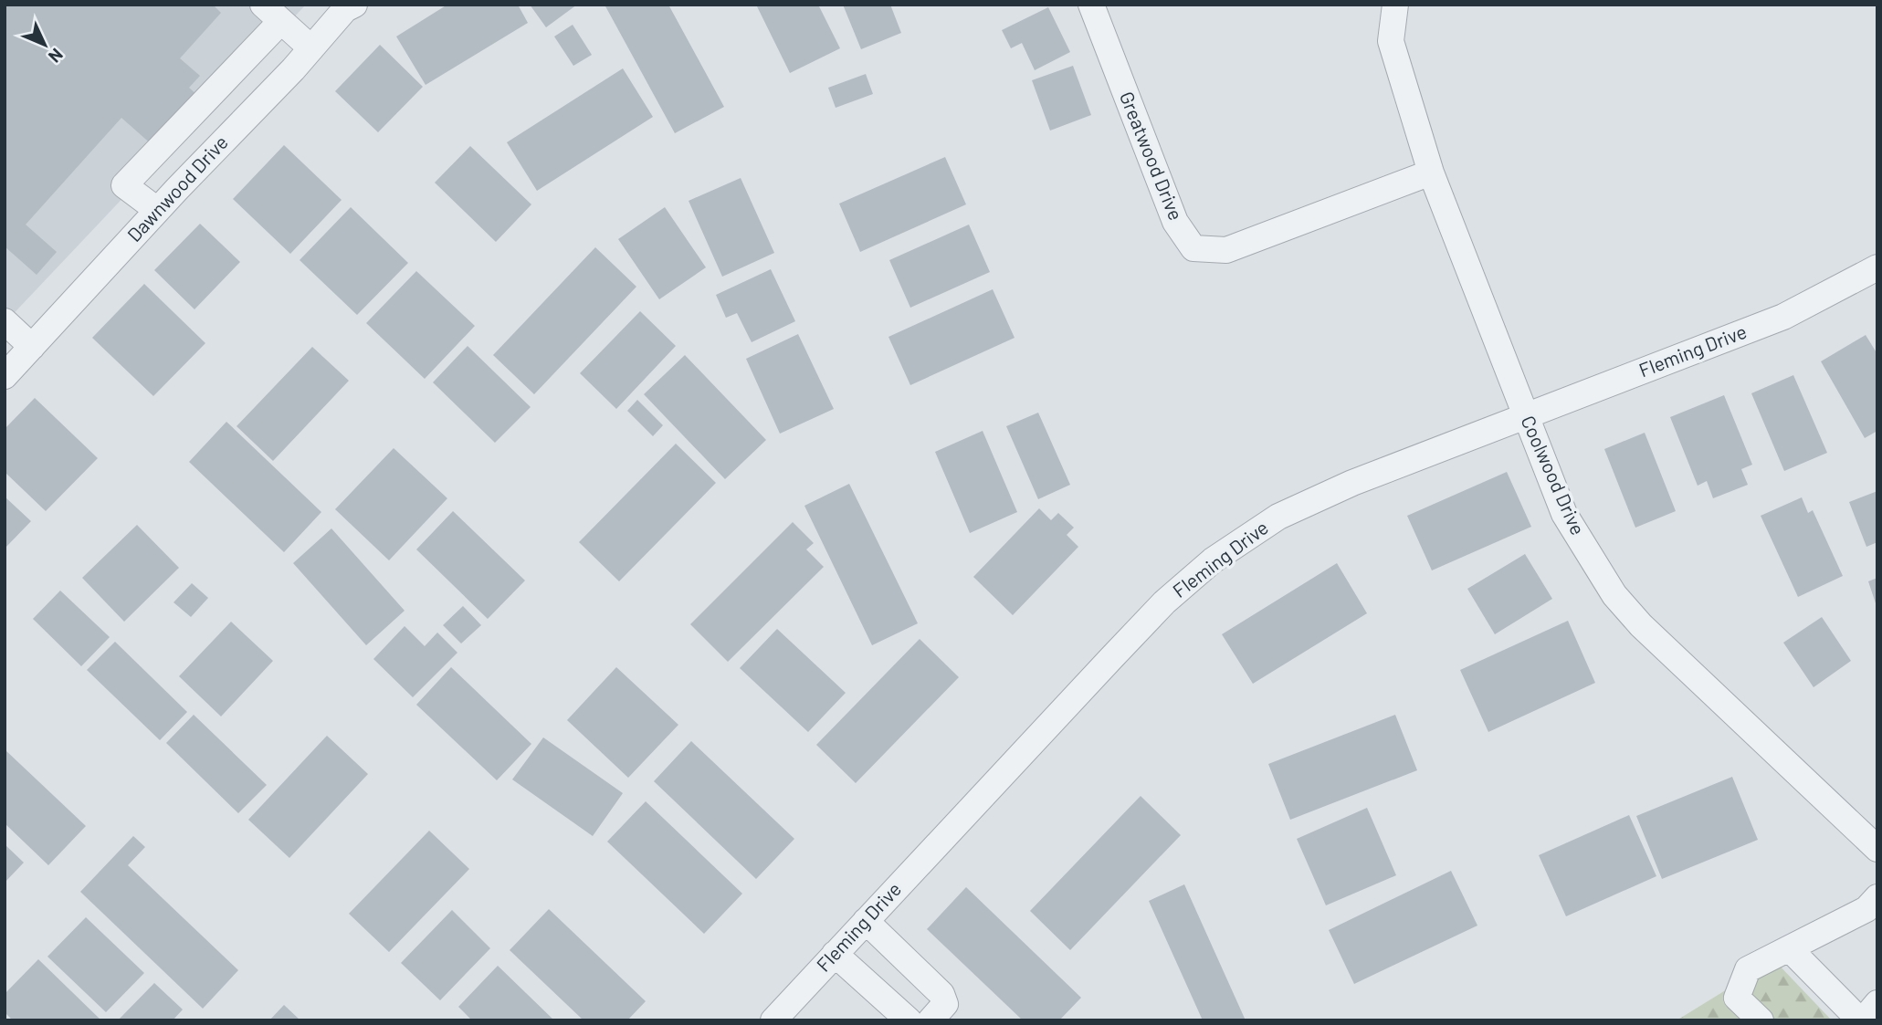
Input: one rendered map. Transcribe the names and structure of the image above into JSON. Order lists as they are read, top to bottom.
{
  "streets": {
    "street": [
      "Greatwood Drive",
      "Dawnwood Drive",
      "Fleming Drive",
      "Coolwood Drive"
    ]
  },
  "crossings": [
    ["Greatwood Drive", "Coolwood Drive"],
    ["Fleming Drive", "Coolwood Drive"]
  ],
  "north": "bottom right"
}
